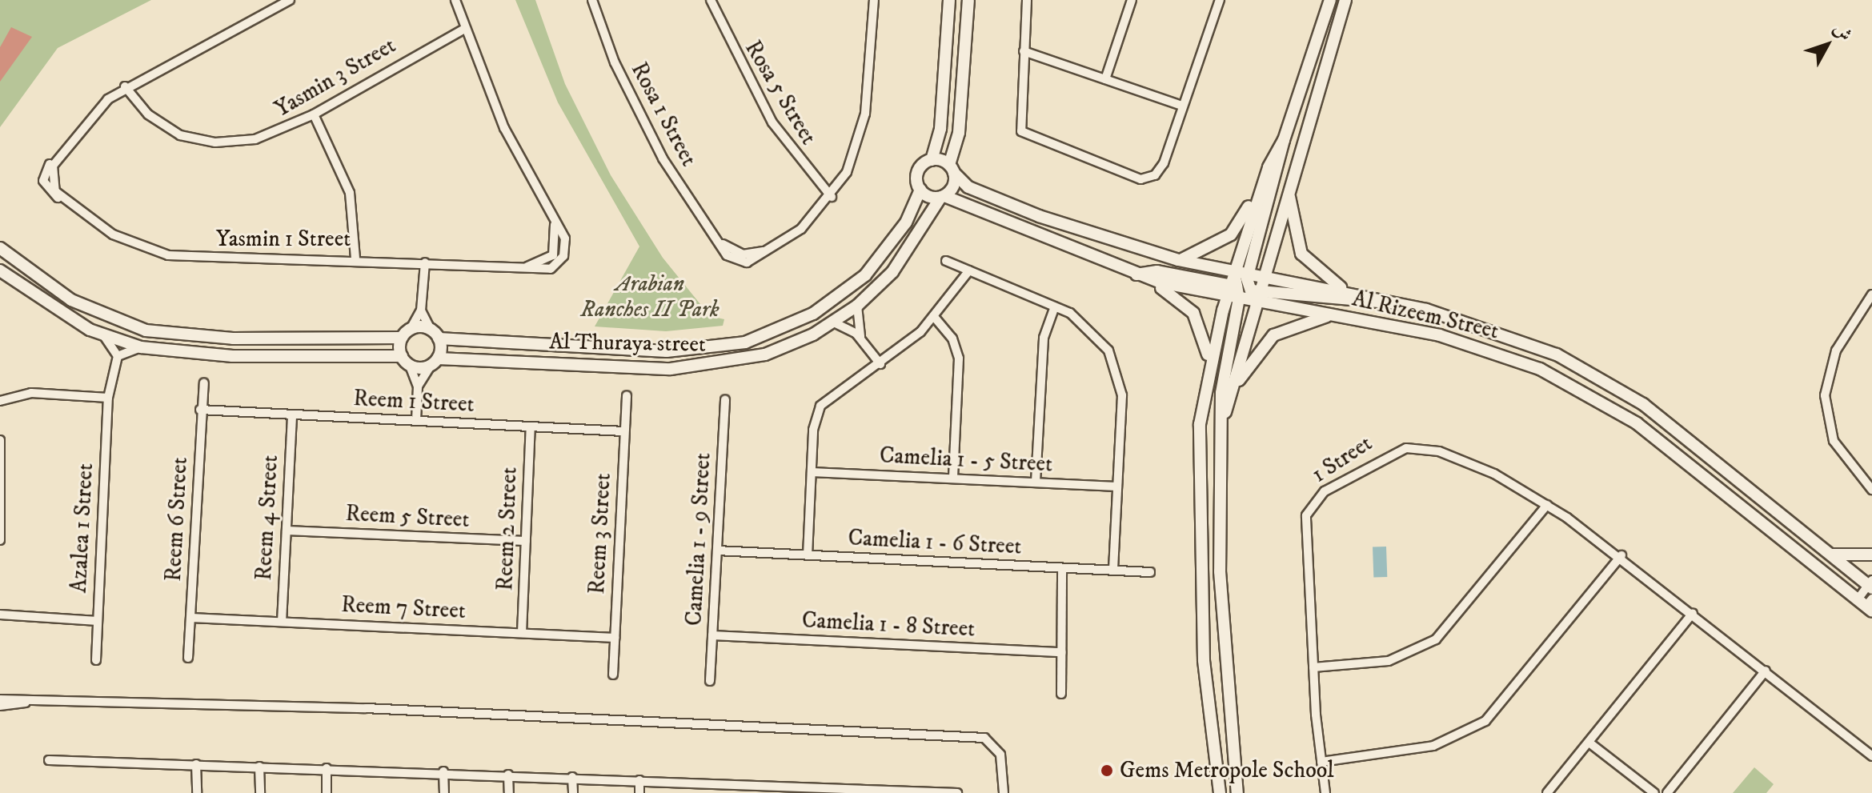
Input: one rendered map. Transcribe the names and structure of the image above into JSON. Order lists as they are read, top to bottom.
{
  "streets": {
    "street": [
      "Yasmin 3 Street",
      "Rosa 5 Street",
      "Rosa 1 Street",
      "Yasmin 1 Street",
      "Al Rizeem Street",
      "Al Thuraya street",
      "Reem 1 Street",
      "1 Street",
      "Camelia 1 - 5 Street",
      "Reem 5 Street",
      "Reem 4 Street",
      "Reem 6 Street",
      "Azalea 1 Street",
      "Reem 2 Street",
      "Reem 3 Street",
      "Camelia 1 - 9 Street",
      "Camelia 1 - 6 Street",
      "Reem 7 Street",
      "Camelia 1 - 8 Street"
    ]
  },
  "crossings": [
    ["Yasmin 3 Street", "Yasmin 1 Street"],
    ["Rosa 5 Street", "Rosa 1 Street"],
    ["Reem 1 Street", "Reem 4 Street"],
    ["Reem 1 Street", "Reem 6 Street"],
    ["Reem 1 Street", "Reem 2 Street"],
    ["Reem 1 Street", "Reem 3 Street"],
    ["Reem 5 Street", "Reem 4 Street"],
    ["Reem 5 Street", "Reem 2 Street"],
    ["Reem 4 Street", "Reem 7 Street"],
    ["Reem 6 Street", "Reem 7 Street"],
    ["Reem 2 Street", "Reem 7 Street"],
    ["Reem 3 Street", "Reem 7 Street"],
    ["Camelia 1 - 9 Street", "Camelia 1 - 6 Street"],
    ["Camelia 1 - 9 Street", "Camelia 1 - 8 Street"]
  ],
  "parks": ["Arabian Ranches II Park"],
  "places": ["Gems Metropole School"],
  "north": "top right"
}
